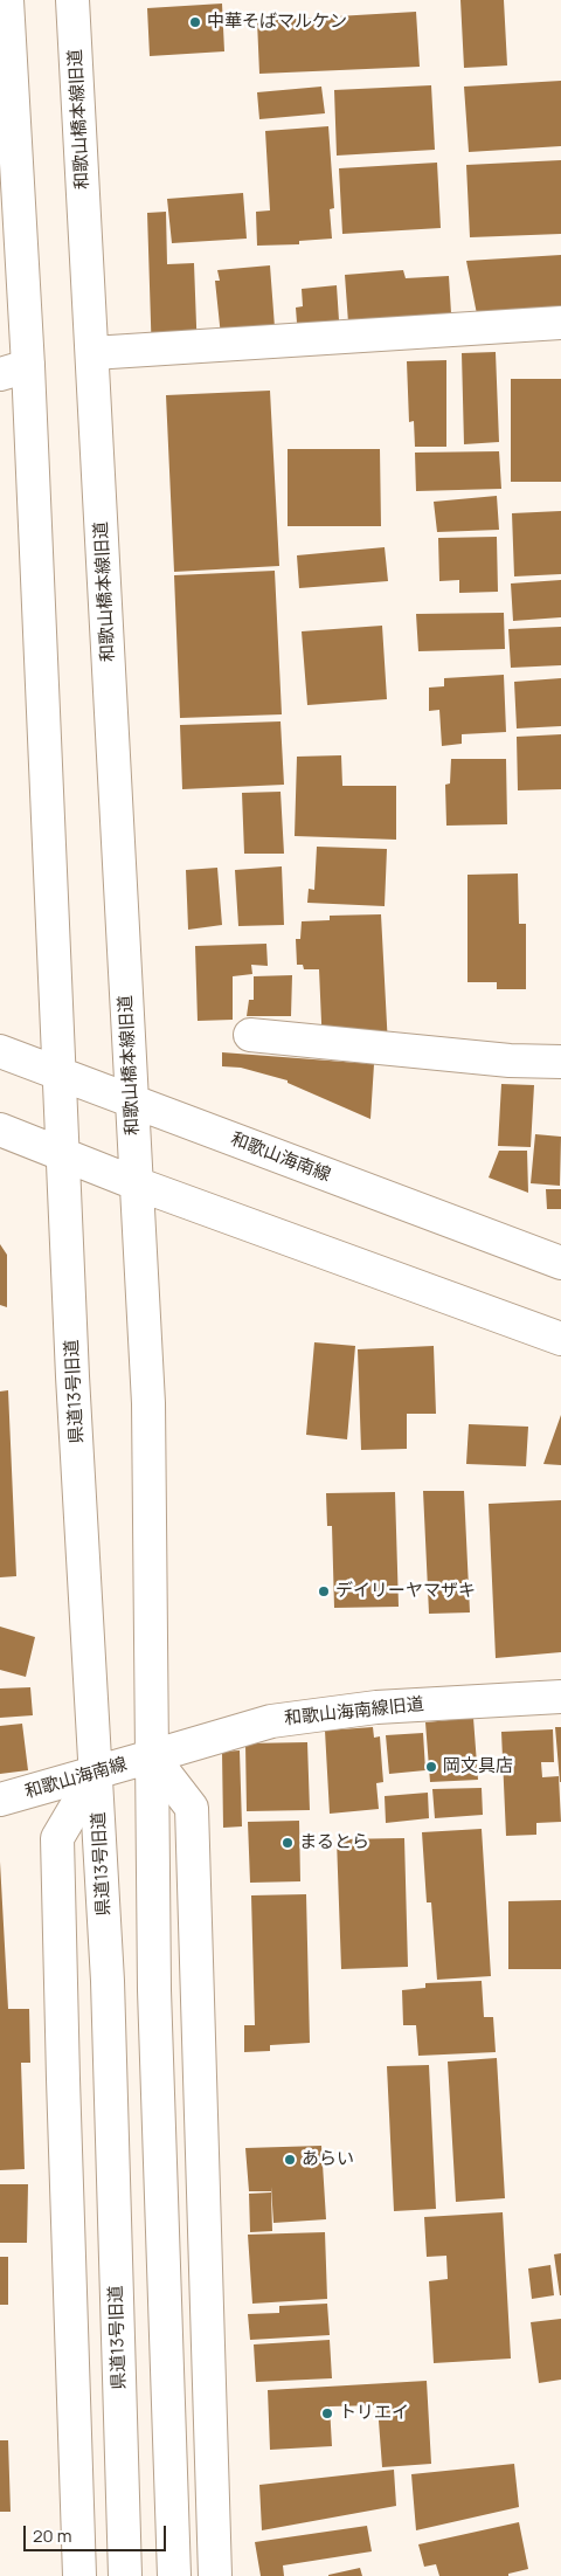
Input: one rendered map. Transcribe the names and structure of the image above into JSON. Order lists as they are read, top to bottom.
{
  "streets": {
    "street": [
      "和歌山橋本線旧道",
      "和歌山海南線",
      "県道13号旧道",
      "和歌山海南線旧道"
    ]
  },
  "crossings": [
    ["和歌山橋本線旧道", "和歌山海南線"],
    ["和歌山海南線", "県道13号旧道"],
    ["和歌山海南線", "和歌山海南線旧道"]
  ],
  "places": [
    "中華そばマルケン",
    "デイリーヤマザキ",
    "岡文具店",
    "まるとら",
    "あらい",
    "トリエイ"
  ],
  "scale_bar": "20 m"
}
